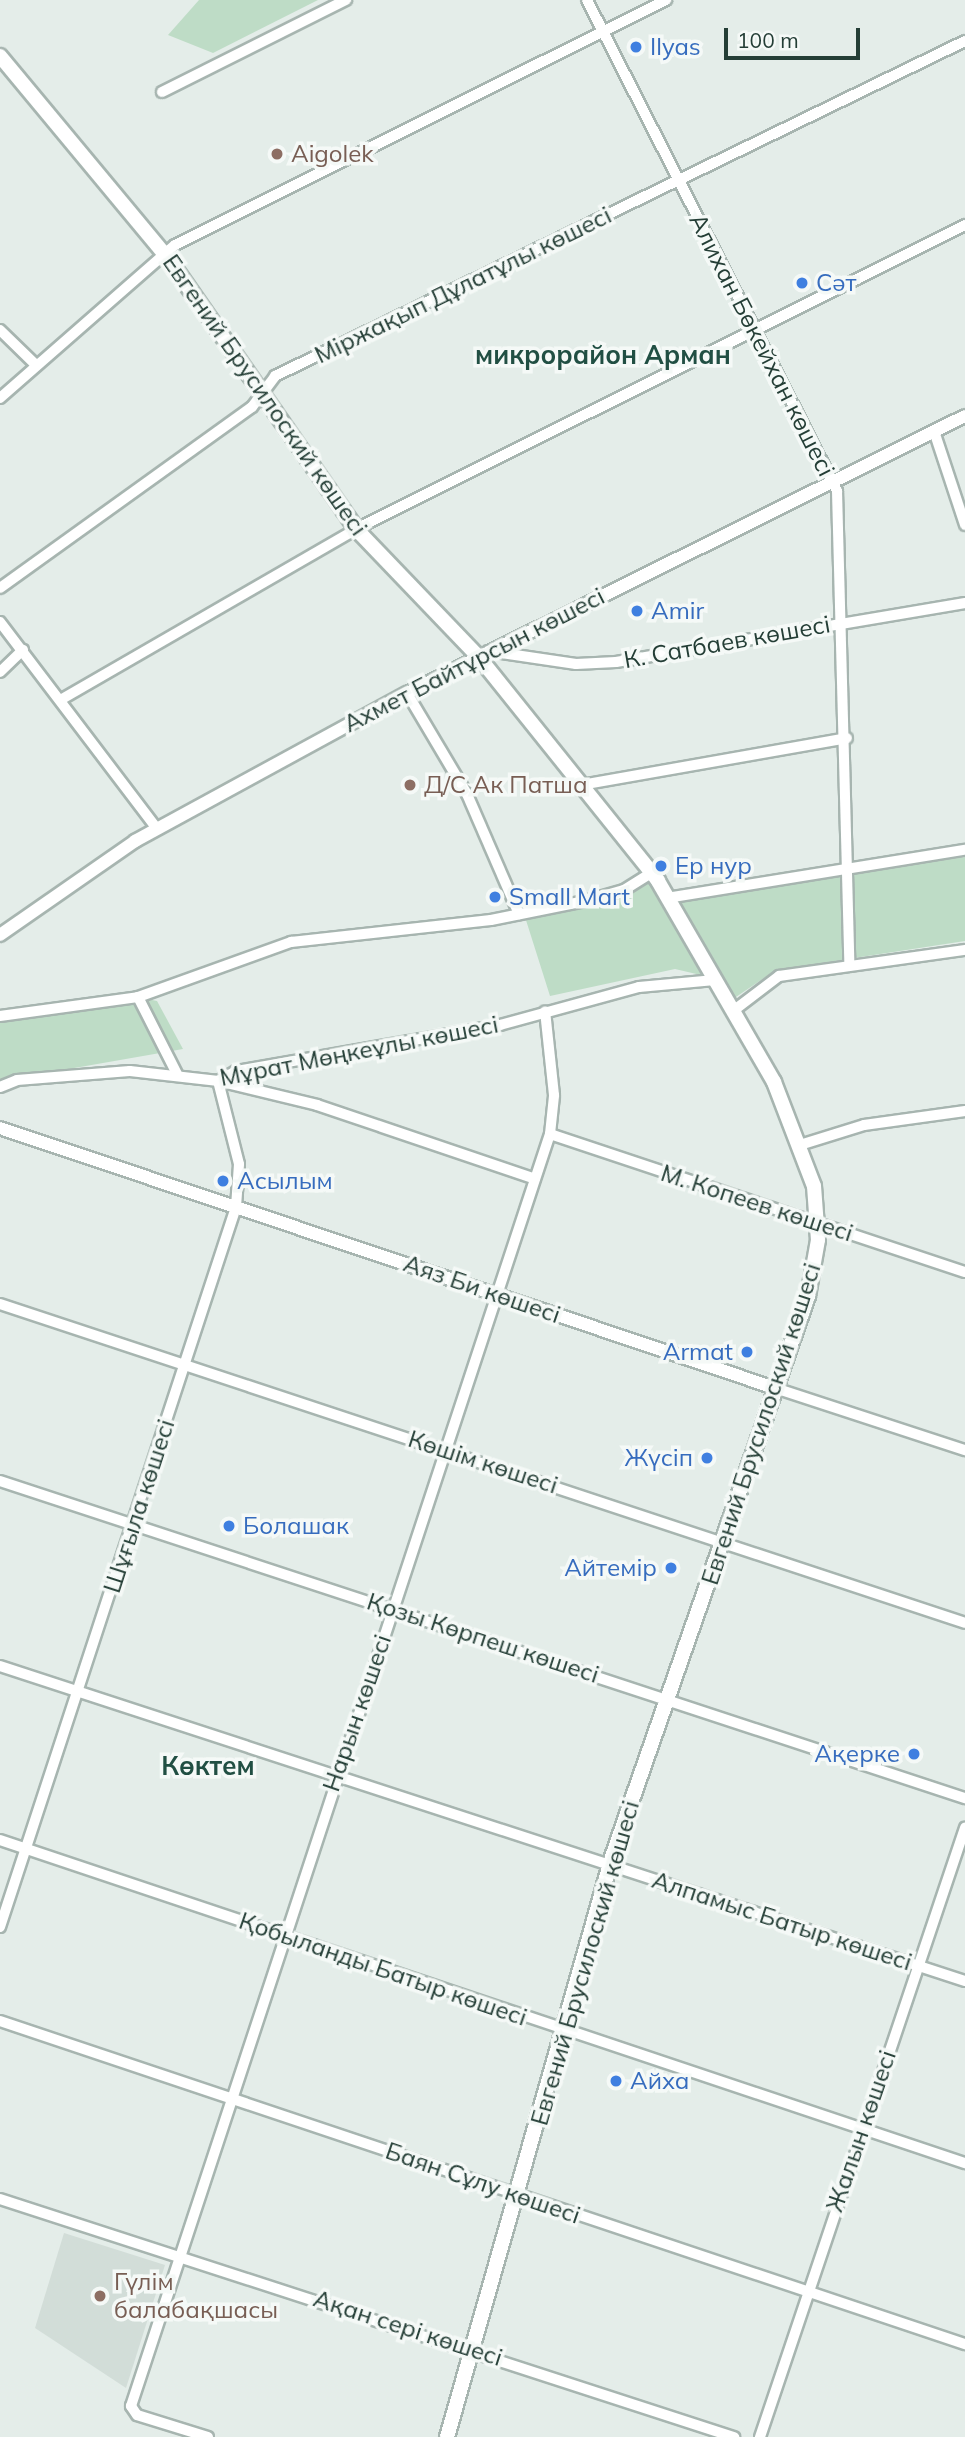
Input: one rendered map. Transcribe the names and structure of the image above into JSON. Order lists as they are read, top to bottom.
{
  "streets": {
    "main road": ["Евгений Брусилоский көшесі"],
    "street": [
      "Міржақып Дұлатұлы көшесі",
      "Алихан Бөкейхан көшесі",
      "К. Сатбаев көшесі",
      "Ахмет Байтұрсын көшесі",
      "Мұрат Мөңкеұлы көшесі",
      "М. Копеев көшесі",
      "Аяз Би көшесі",
      "Көшім көшесі",
      "Шұғыла көшесі",
      "Қозы Көрпеш көшесі",
      "Нарын көшесі",
      "Алпамыс Батыр көшесі",
      "Қобыланды Батыр көшесі",
      "Жалын көшесі",
      "Баян Сұлу көшесі",
      "Ақан сері көшесі"
    ]
  },
  "crossings": [
    ["Міржақып Дұлатұлы көшесі", "Алихан Бөкейхан көшесі"],
    ["Міржақып Дұлатұлы көшесі", "Евгений Брусилоский көшесі"],
    ["Алихан Бөкейхан көшесі", "К. Сатбаев көшесі"],
    ["Алихан Бөкейхан көшесі", "Ахмет Байтұрсын көшесі"],
    ["Евгений Брусилоский көшесі", "К. Сатбаев көшесі"],
    ["Евгений Брусилоский көшесі", "Ахмет Байтұрсын көшесі"],
    ["Евгений Брусилоский көшесі", "Мұрат Мөңкеұлы көшесі"],
    ["Евгений Брусилоский көшесі", "М. Копеев көшесі"],
    ["Евгений Брусилоский көшесі", "Аяз Би көшесі"],
    ["Евгений Брусилоский көшесі", "Көшім көшесі"],
    ["Евгений Брусилоский көшесі", "Қозы Көрпеш көшесі"],
    ["Евгений Брусилоский көшесі", "Алпамыс Батыр көшесі"],
    ["Евгений Брусилоский көшесі", "Қобыланды Батыр көшесі"],
    ["Евгений Брусилоский көшесі", "Баян Сұлу көшесі"],
    ["Евгений Брусилоский көшесі", "Ақан сері көшесі"],
    ["К. Сатбаев көшесі", "Ахмет Байтұрсын көшесі"],
    ["Мұрат Мөңкеұлы көшесі", "Шұғыла көшесі"],
    ["Мұрат Мөңкеұлы көшесі", "Нарын көшесі"],
    ["М. Копеев көшесі", "Нарын көшесі"],
    ["Аяз Би көшесі", "Шұғыла көшесі"],
    ["Аяз Би көшесі", "Нарын көшесі"],
    ["Көшім көшесі", "Шұғыла көшесі"],
    ["Көшім көшесі", "Нарын көшесі"],
    ["Шұғыла көшесі", "Қозы Көрпеш көшесі"],
    ["Шұғыла көшесі", "Алпамыс Батыр көшесі"],
    ["Шұғыла көшесі", "Қобыланды Батыр көшесі"],
    ["Қозы Көрпеш көшесі", "Нарын көшесі"],
    ["Нарын көшесі", "Алпамыс Батыр көшесі"],
    ["Нарын көшесі", "Қобыланды Батыр көшесі"],
    ["Нарын көшесі", "Баян Сұлу көшесі"],
    ["Нарын көшесі", "Ақан сері көшесі"],
    ["Алпамыс Батыр көшесі", "Жалын көшесі"],
    ["Қобыланды Батыр көшесі", "Жалын көшесі"],
    ["Жалын көшесі", "Баян Сұлу көшесі"]
  ],
  "districts": ["микрорайон Арман", "Көктем"],
  "places": [
    "Ilyas",
    "Aigolek",
    "Сәт",
    "Amir",
    "Д/С Ак Патша",
    "Ер нур",
    "Small Mart",
    "Асылым",
    "Armat",
    "Жүсіп",
    "Болашак",
    "Айтемір",
    "Ақерке",
    "Айха",
    "Гүлім балабақшасы"
  ],
  "scale_bar": "100 m"
}
